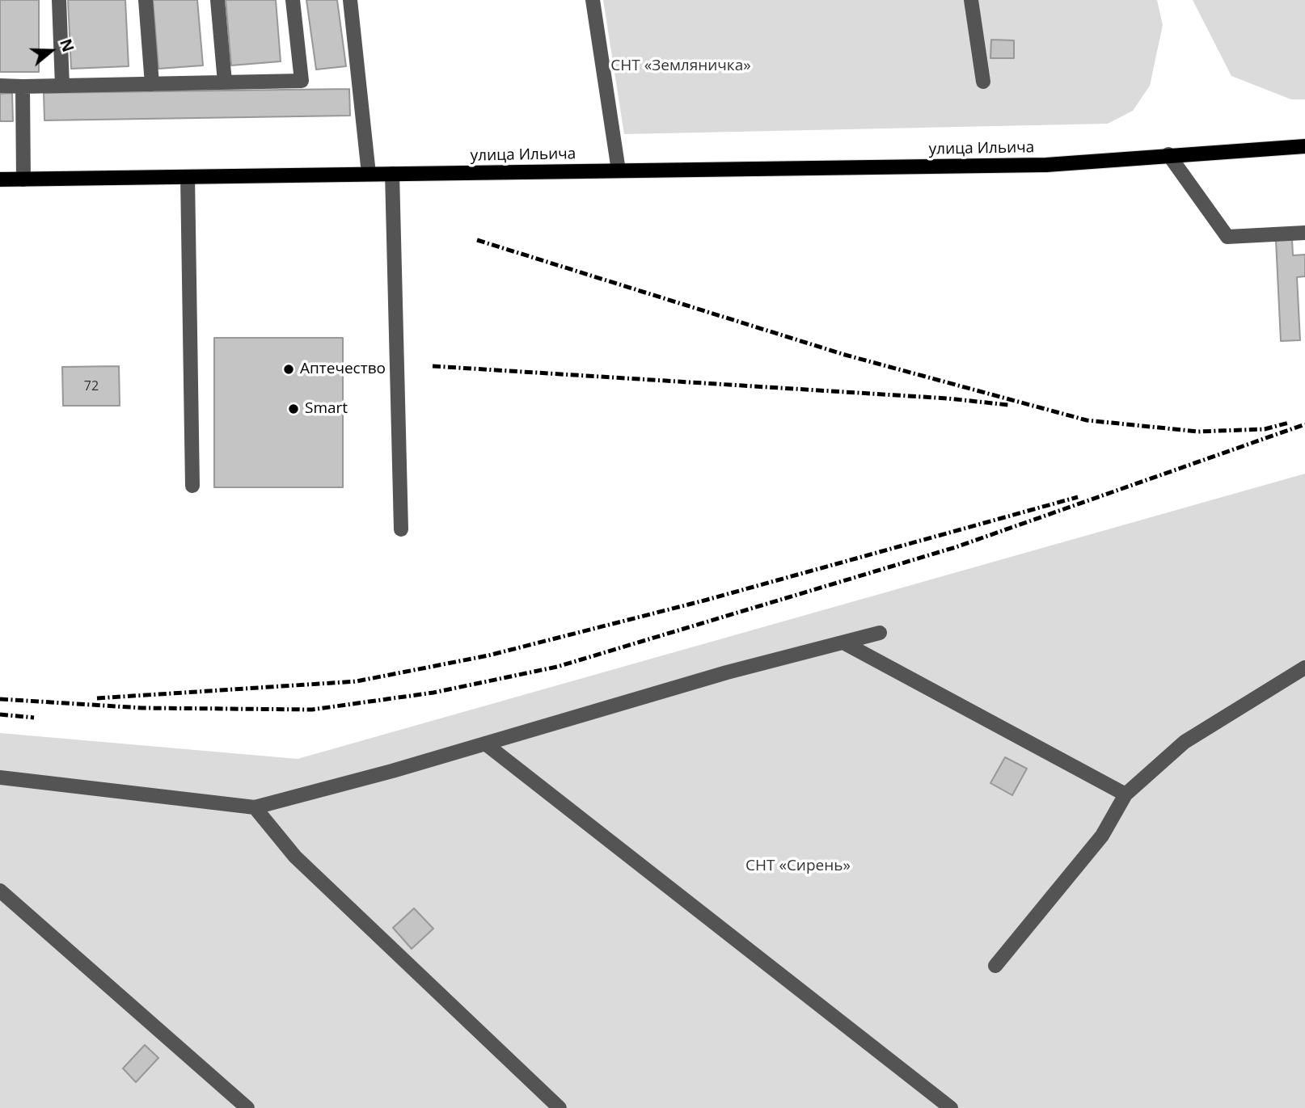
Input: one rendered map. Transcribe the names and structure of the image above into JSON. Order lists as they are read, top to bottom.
{
  "streets": {
    "main road": ["улица Ильича"]
  },
  "parks": ["СНТ «Земляничка»", "СНТ «Сирень»"],
  "places": ["Аптечество", "Smart"],
  "house_numbers": ["72"],
  "north": "right"
}
